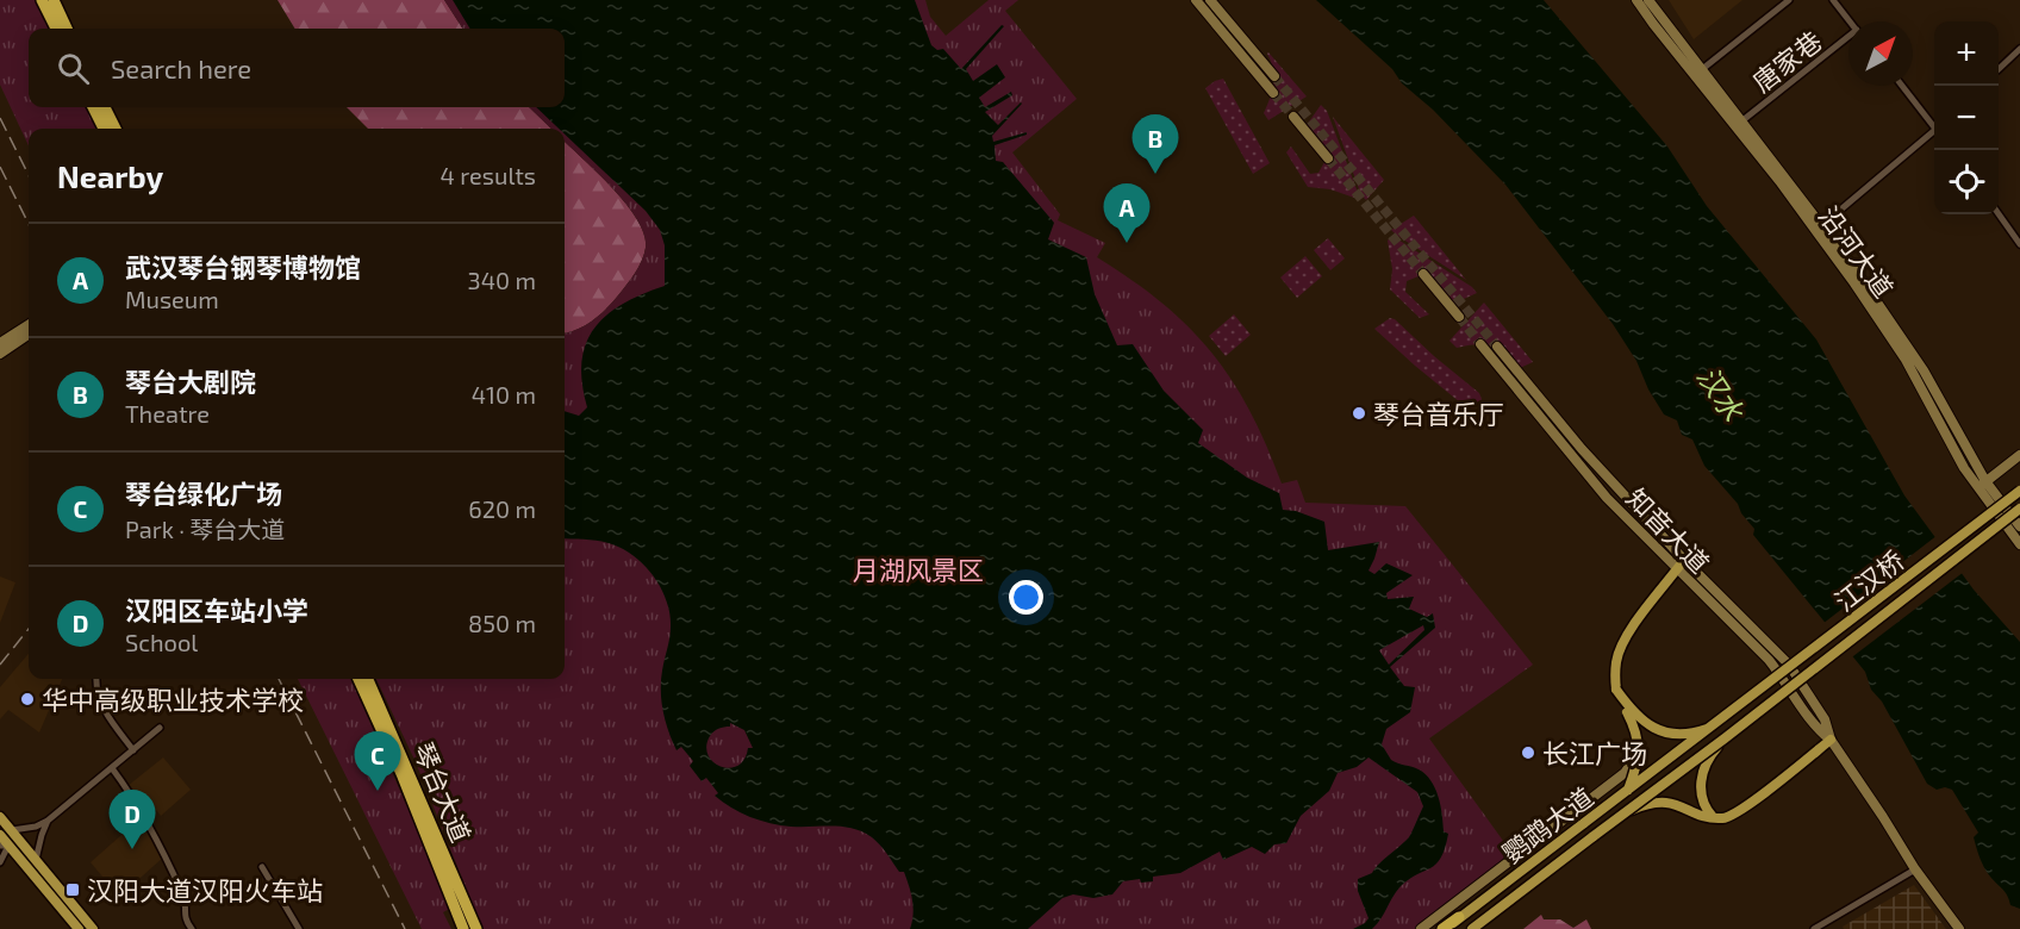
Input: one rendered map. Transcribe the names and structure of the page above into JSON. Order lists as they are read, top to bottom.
{
  "streets": {
    "highway": ["琴台大道"],
    "main road": [
      "沿河大道",
      "知音大道",
      "江汉桥",
      "鹦鹉大道"
    ],
    "street": ["唐家巷"]
  },
  "crossings": [
    ["唐家巷", "沿河大道"],
    ["江汉桥", "鹦鹉大道"]
  ],
  "water": ["汉水"],
  "parks": ["月湖风景区"],
  "places": {
    "other": ["琴台音乐厅", "华中高级职业技术学校", "长江广场"],
    "transit": ["汉阳大道汉阳火车站"]
  },
  "north": "top right",
  "page": {
    "map_buttons": ["+", "−"],
    "search": "Search here",
    "pins": [
      "B",
      "A",
      "C",
      "D"
    ],
    "heading": ["Nearby", "4 results"],
    "list": [
      {
        "mark": "A",
        "name": "武汉琴台钢琴博物馆",
        "note": "Museum",
        "value": "340 m"
      },
      {
        "mark": "B",
        "name": "琴台大剧院",
        "note": "Theatre",
        "value": "410 m"
      },
      {
        "mark": "C",
        "name": "琴台绿化广场",
        "note": "Park · 琴台大道",
        "value": "620 m"
      },
      {
        "mark": "D",
        "name": "汉阳区车站小学",
        "note": "School",
        "value": "850 m"
      }
    ]
  }
}
